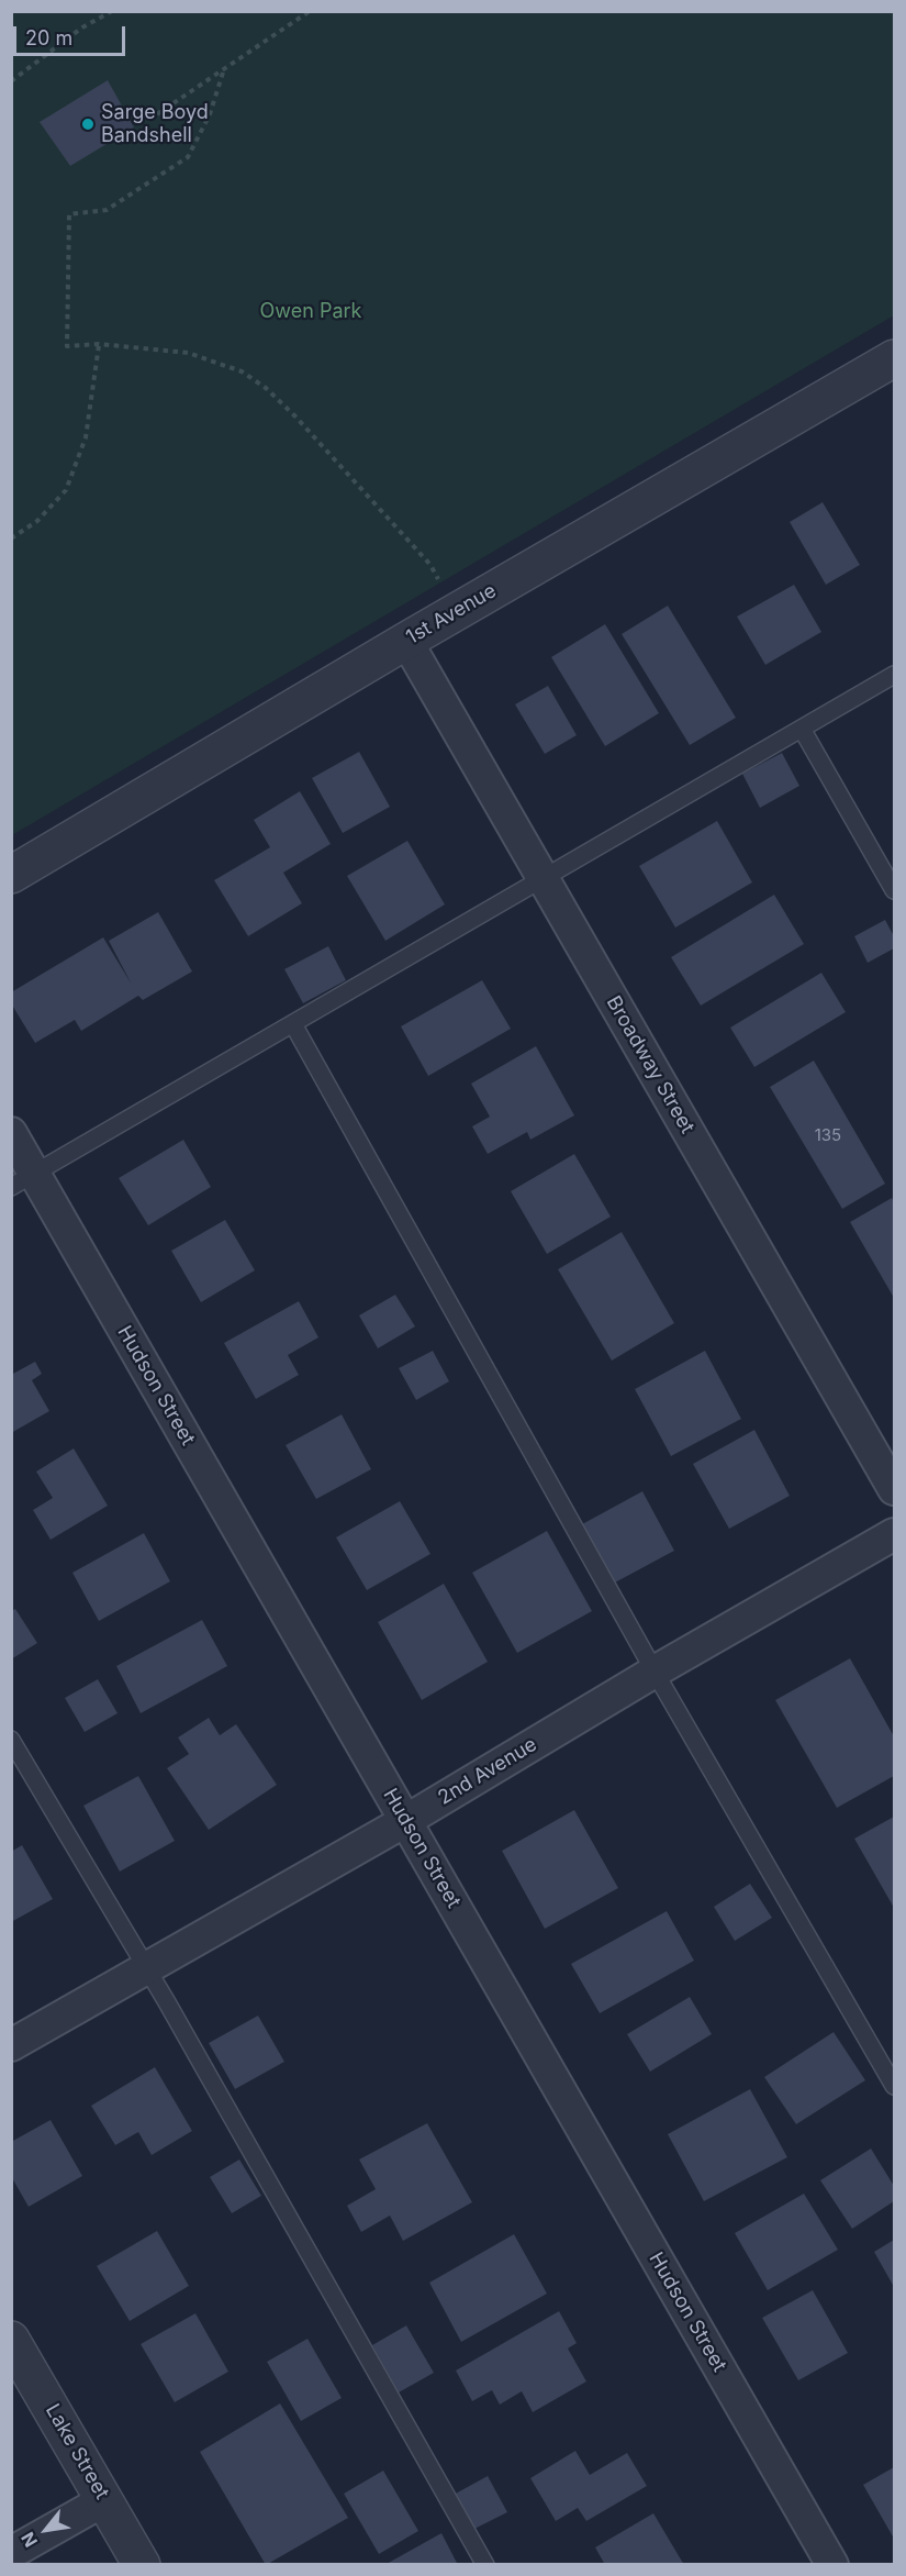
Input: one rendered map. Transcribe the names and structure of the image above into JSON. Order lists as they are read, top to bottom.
{
  "streets": {
    "street": [
      "1st Avenue",
      "Broadway Street",
      "Hudson Street",
      "2nd Avenue",
      "Lake Street"
    ]
  },
  "crossings": [
    ["1st Avenue", "Broadway Street"],
    ["Hudson Street", "2nd Avenue"]
  ],
  "parks": ["Owen Park"],
  "places": ["Sarge Boyd Bandshell"],
  "house_numbers": ["135"],
  "scale_bar": "20 m",
  "north": "bottom left"
}
